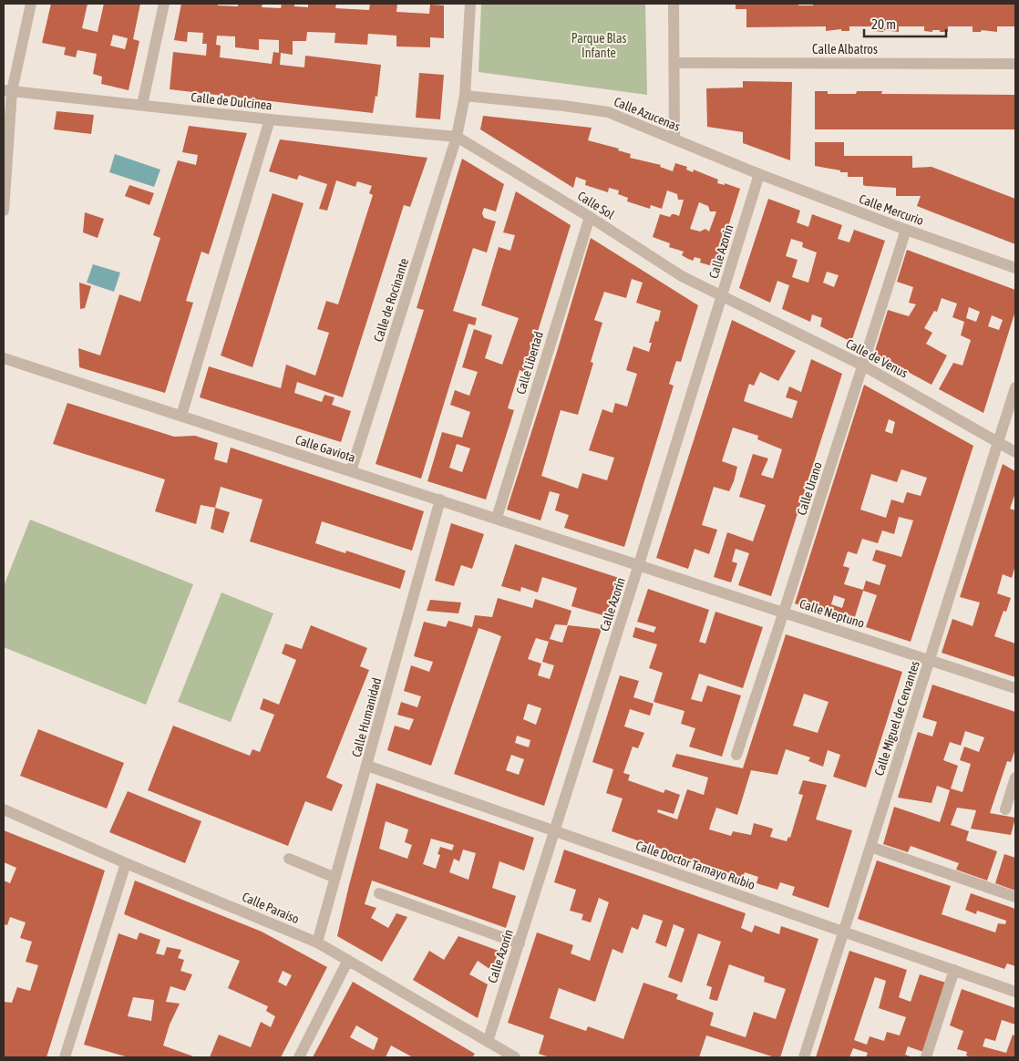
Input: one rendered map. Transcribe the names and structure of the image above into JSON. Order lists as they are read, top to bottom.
{
  "streets": {
    "street": [
      "Calle Albatros",
      "Calle de Dulcinea",
      "Calle Azucenas",
      "Calle Sol",
      "Calle Mercurio",
      "Calle Azorín",
      "Calle de Rocinante",
      "Calle de Venus",
      "Calle Libertad",
      "Calle Gaviota",
      "Calle Urano",
      "Calle Neptuno",
      "Calle Humanidad",
      "Calle Miguel de Cervantes",
      "Calle Doctor Tamayo Rubio",
      "Calle Paraíso"
    ]
  },
  "crossings": [
    ["Calle de Dulcinea", "Calle Sol"],
    ["Calle de Dulcinea", "Calle de Rocinante"],
    ["Calle Azucenas", "Calle Mercurio"],
    ["Calle Azucenas", "Calle Azorín"],
    ["Calle Azucenas", "Calle de Rocinante"],
    ["Calle Sol", "Calle Azorín"],
    ["Calle Sol", "Calle de Rocinante"],
    ["Calle Sol", "Calle de Venus"],
    ["Calle Sol", "Calle Libertad"],
    ["Calle Mercurio", "Calle Azorín"],
    ["Calle Mercurio", "Calle Urano"],
    ["Calle Azorín", "Calle de Venus"],
    ["Calle Azorín", "Calle Gaviota"],
    ["Calle Azorín", "Calle Neptuno"],
    ["Calle Azorín", "Calle Doctor Tamayo Rubio"],
    ["Calle Azorín", "Calle Paraíso"],
    ["Calle de Rocinante", "Calle Gaviota"],
    ["Calle de Venus", "Calle Urano"],
    ["Calle de Venus", "Calle Miguel de Cervantes"],
    ["Calle Libertad", "Calle Gaviota"],
    ["Calle Gaviota", "Calle Neptuno"],
    ["Calle Gaviota", "Calle Humanidad"],
    ["Calle Urano", "Calle Neptuno"],
    ["Calle Neptuno", "Calle Miguel de Cervantes"],
    ["Calle Humanidad", "Calle Doctor Tamayo Rubio"],
    ["Calle Humanidad", "Calle Paraíso"],
    ["Calle Miguel de Cervantes", "Calle Doctor Tamayo Rubio"]
  ],
  "parks": ["Parque Blas Infante"],
  "scale_bar": "20 m"
}
